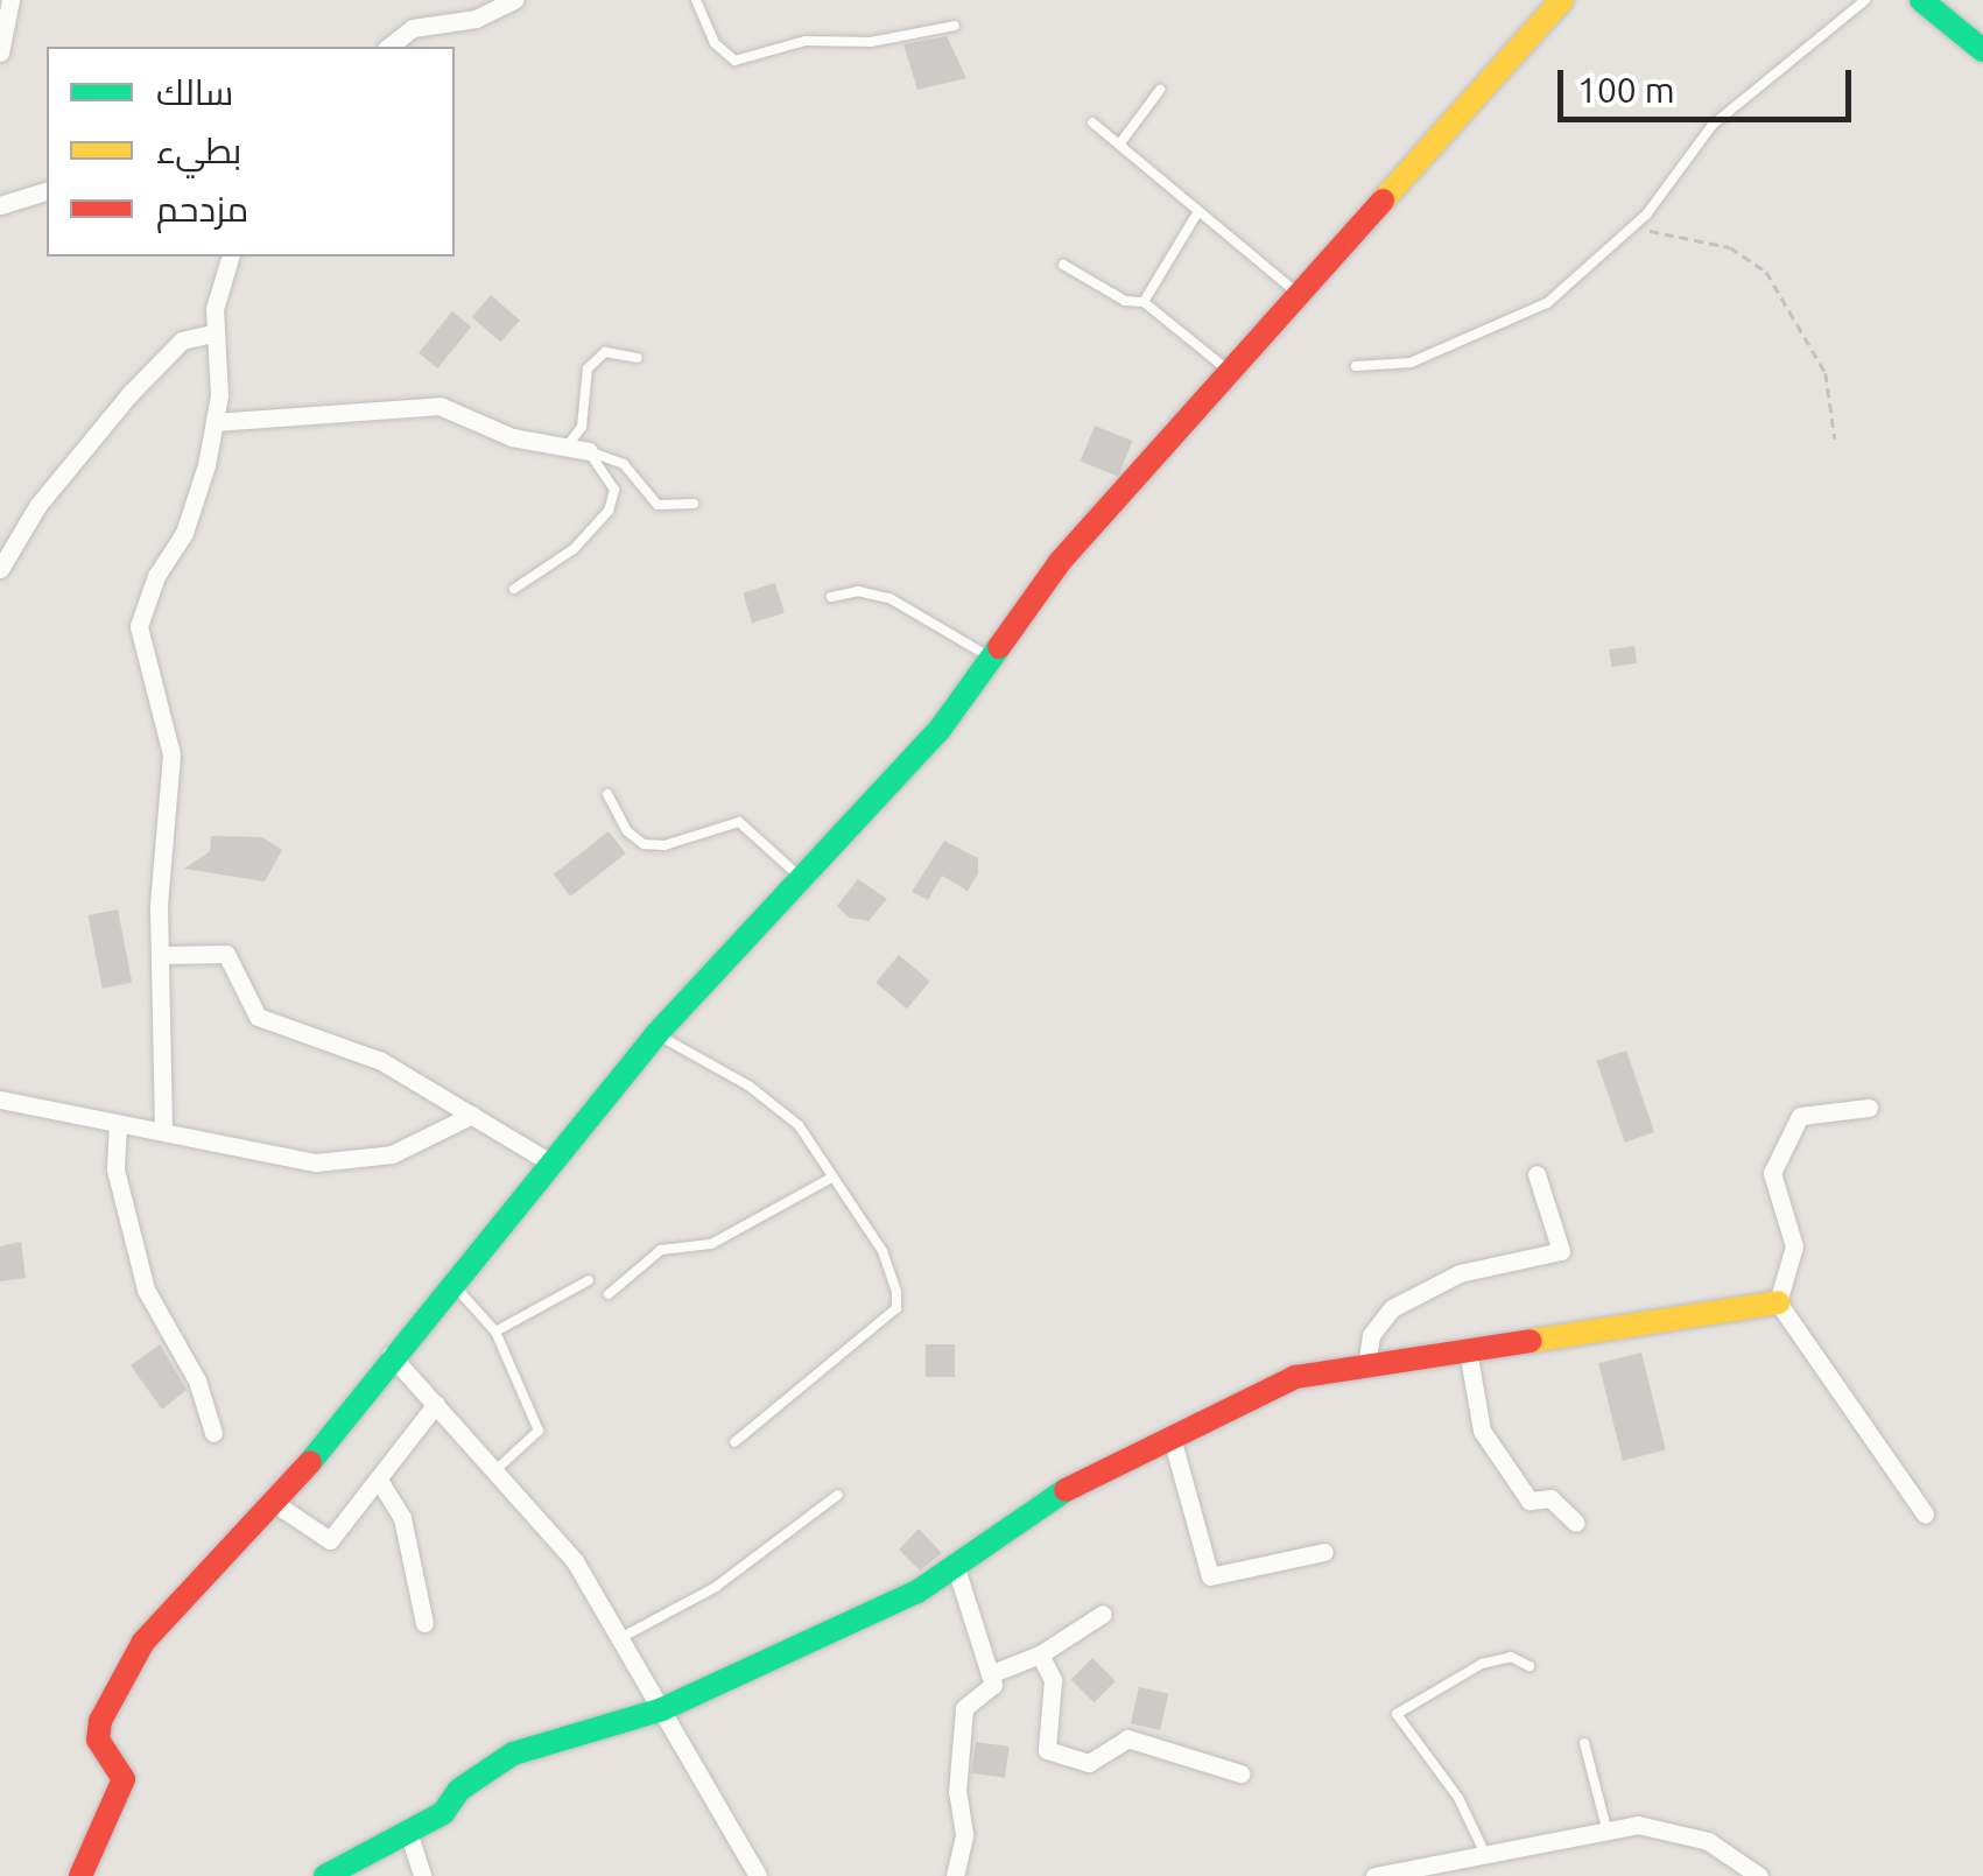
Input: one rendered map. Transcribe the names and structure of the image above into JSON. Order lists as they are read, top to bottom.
{
  "legend": ["سالك", "بطيء", "مزدحم"],
  "scale_bar": "100 m"
}
